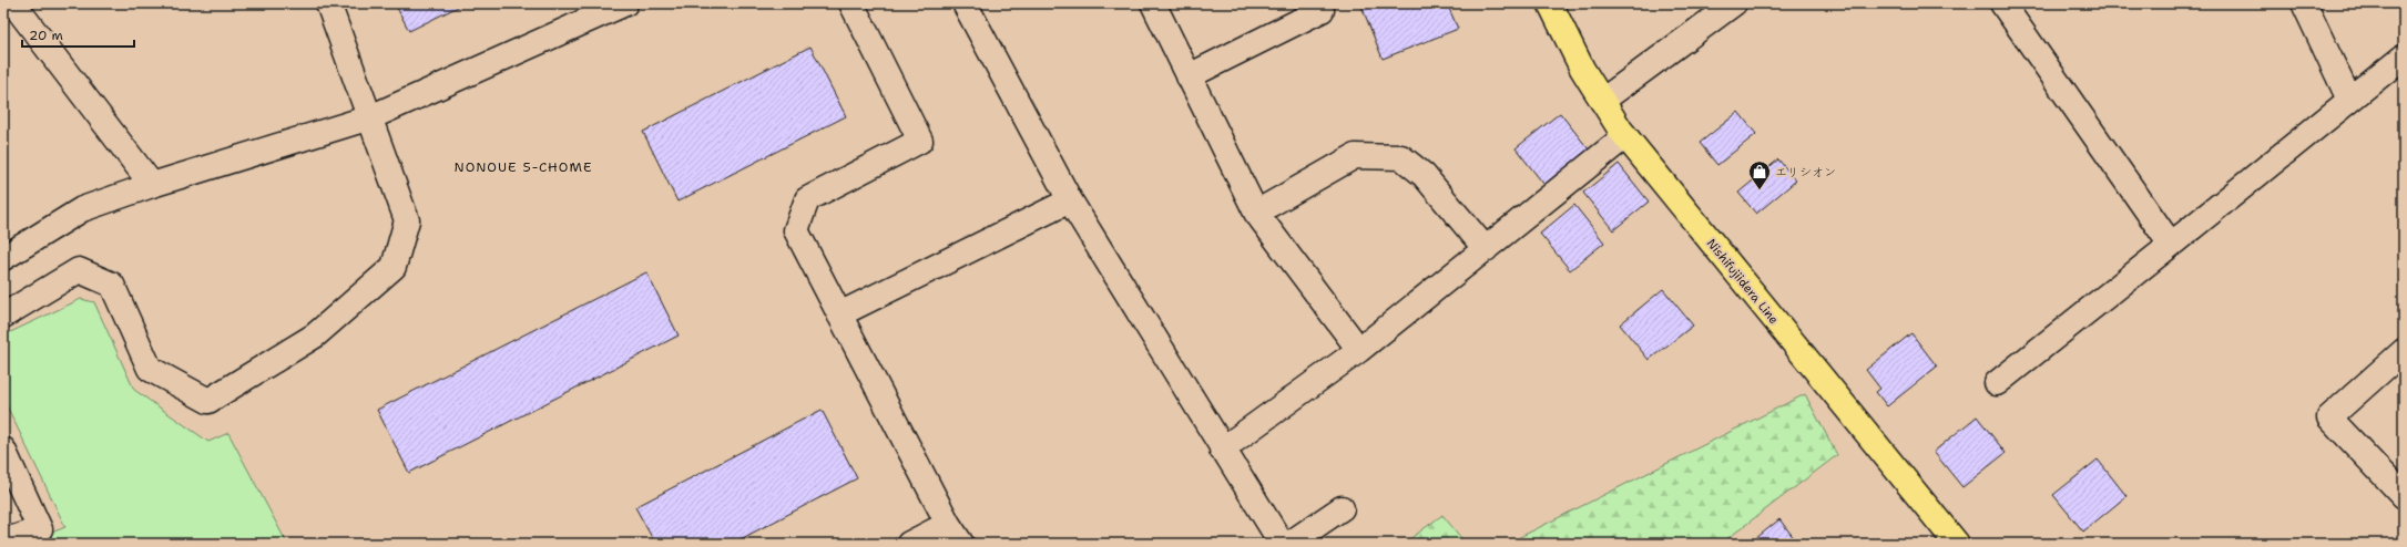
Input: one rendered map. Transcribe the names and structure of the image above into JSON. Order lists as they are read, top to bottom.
{
  "streets": {
    "main road": ["Nishifujiidera Line"]
  },
  "districts": ["NONOUE 5-CHOME"],
  "places": {
    "shop": ["エリシオン"]
  },
  "scale_bar": "20 m"
}
